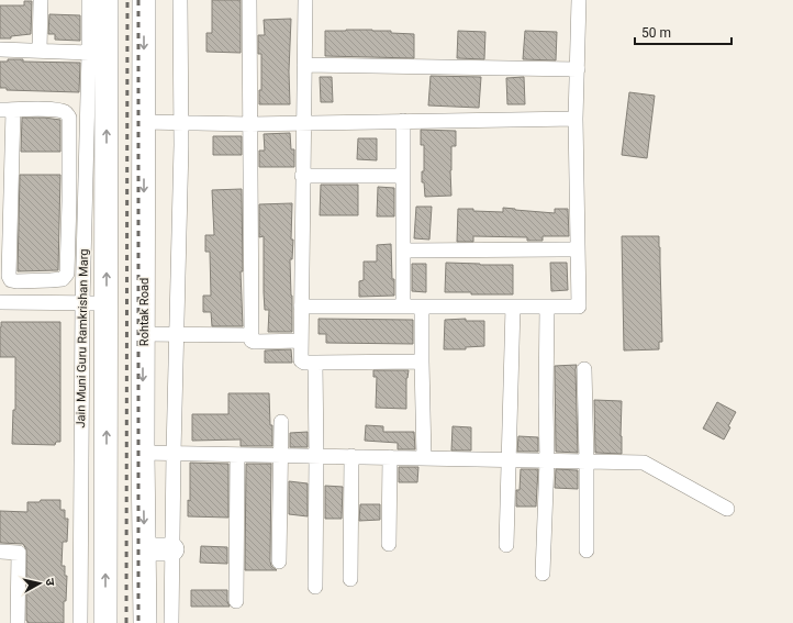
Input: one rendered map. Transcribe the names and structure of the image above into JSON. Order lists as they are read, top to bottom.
{
  "streets": {
    "main road": ["Rohtak Road"],
    "street": ["Jain Muni Guru Ramkrishan Marg"]
  },
  "scale_bar": "50 m",
  "north": "right"
}
